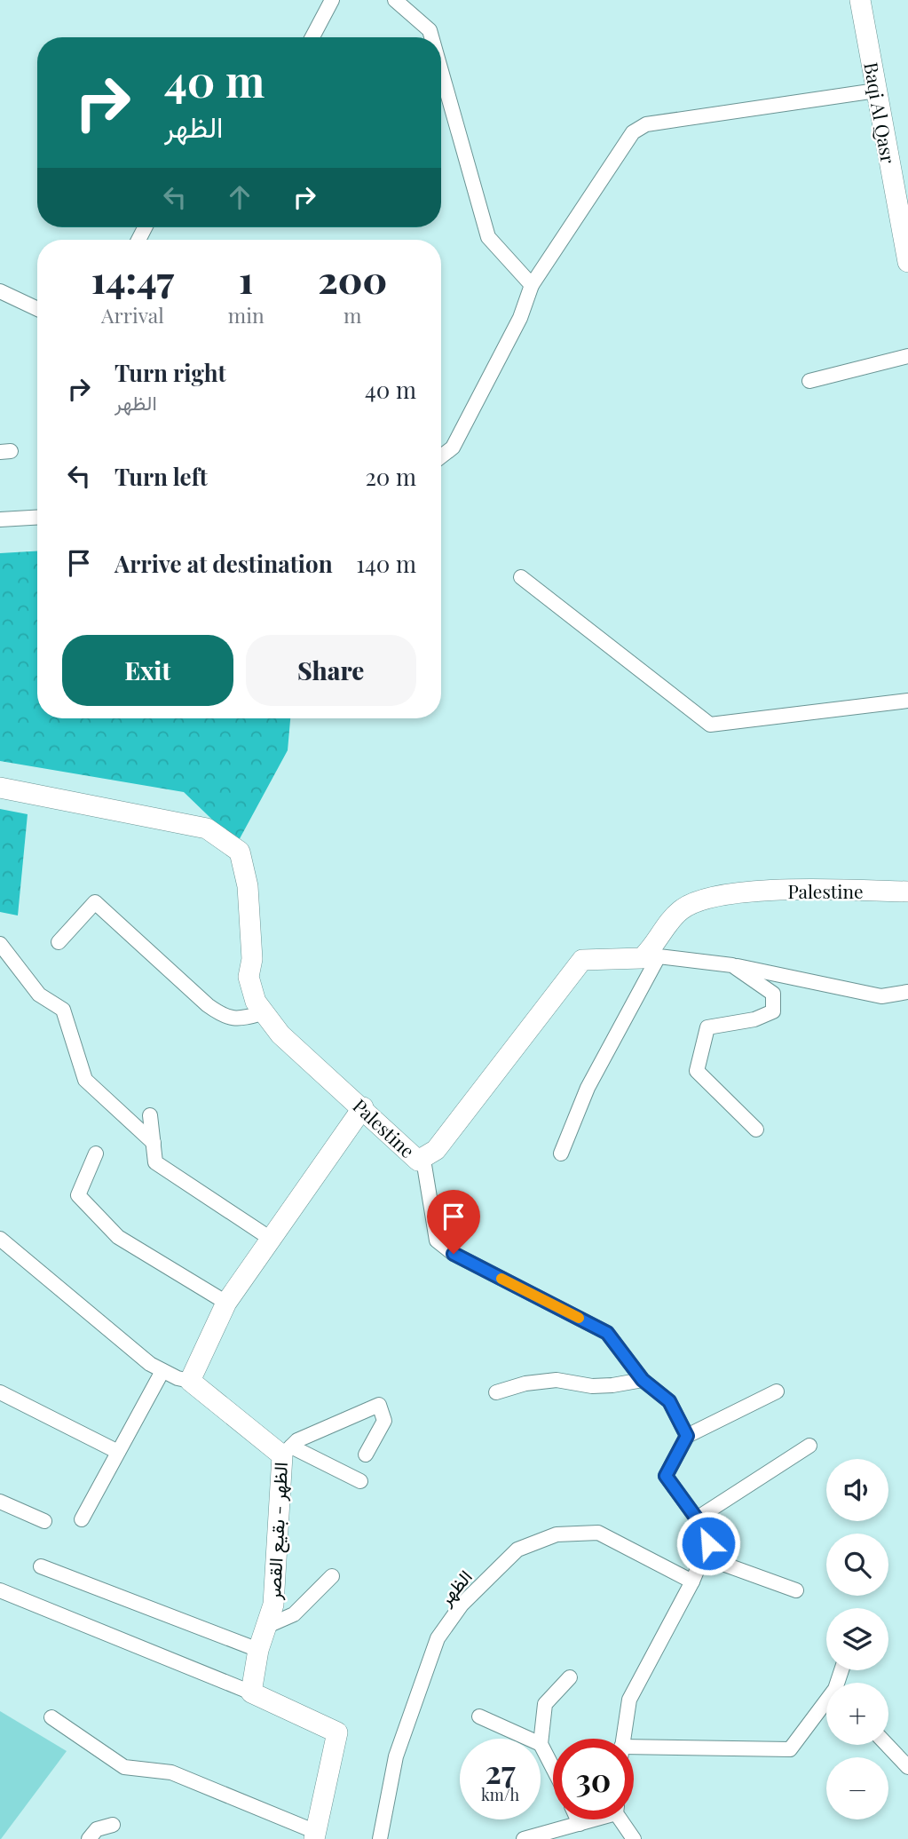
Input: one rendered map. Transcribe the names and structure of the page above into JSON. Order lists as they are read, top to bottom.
{
  "streets": {
    "main road": ["Baqi Al Qasr", "Palestine", "الظهر - بقيع القصر"],
    "street": ["الظهر"]
  },
  "page": {
    "turn": ["40 m", "الظهر"],
    "eta": [
      "14:47",
      "Arrival",
      "1",
      "min",
      "200",
      "m"
    ],
    "list": [
      {
        "name": "Turn right",
        "note": "الظهر",
        "value": "40 m"
      },
      {
        "name": "Turn left",
        "value": "20 m"
      },
      {
        "name": "Arrive at destination",
        "value": "140 m"
      }
    ],
    "buttons": ["Exit", "Share"],
    "map_buttons": ["+", "−"],
    "speed": "27 km/h",
    "limit": "30"
  }
}
